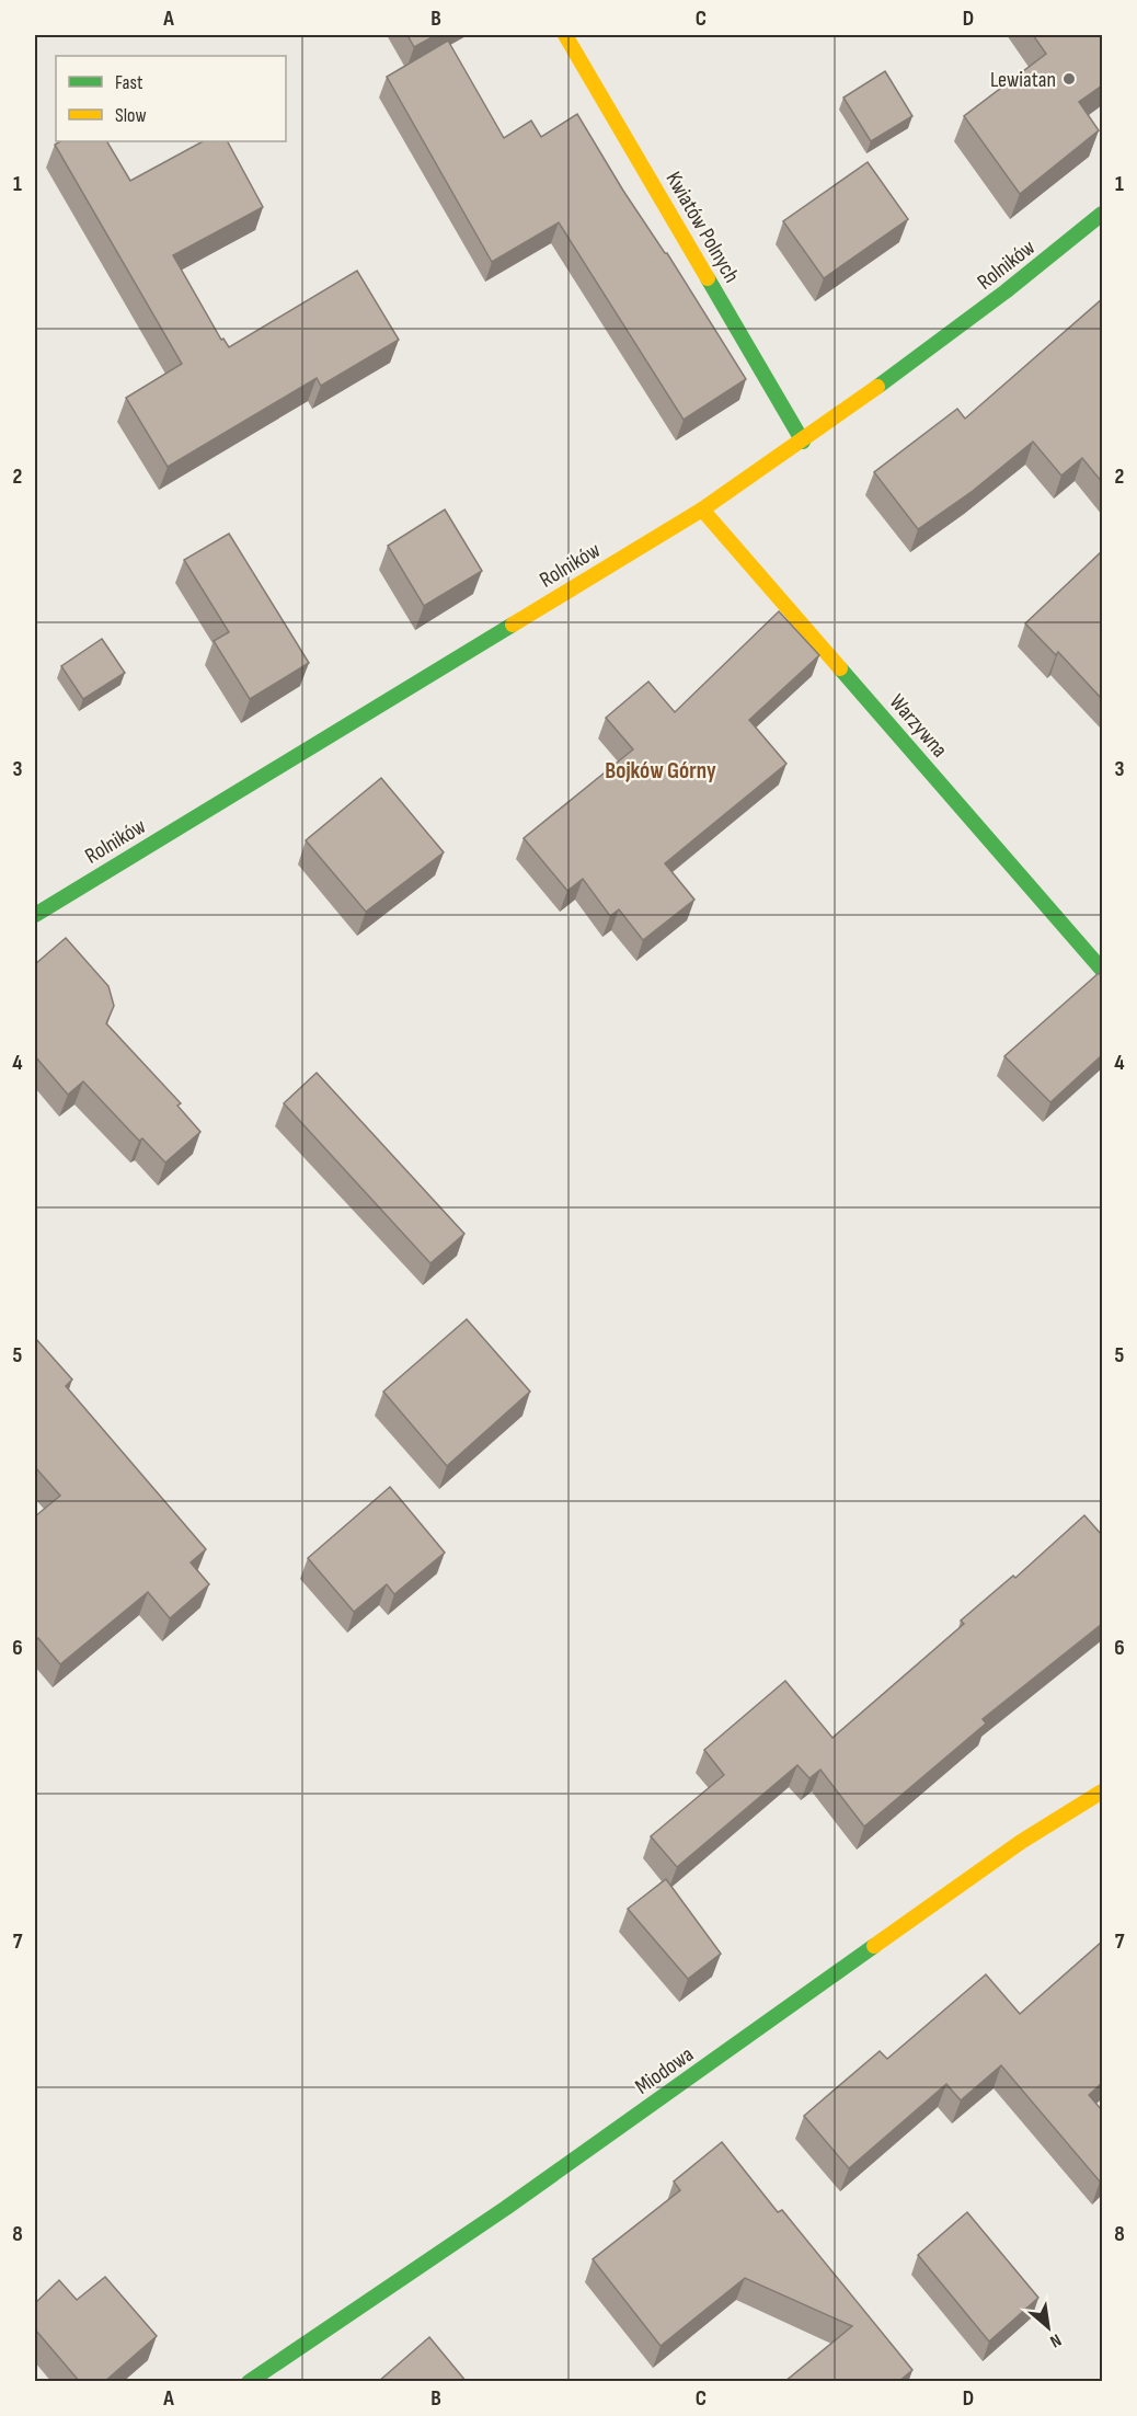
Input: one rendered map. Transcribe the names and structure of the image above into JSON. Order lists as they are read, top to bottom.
{
  "streets": {
    "street": [
      "Kwiatów Polnych",
      "Rolników",
      "Warzywna",
      "Miodowa"
    ]
  },
  "crossings": [
    ["Kwiatów Polnych", "Rolników"],
    ["Rolników", "Warzywna"]
  ],
  "districts": ["Bojków Górny"],
  "places": ["Lewiatan"],
  "legend": ["Fast", "Slow"],
  "north": "bottom right",
  "grid": {
    "columns": [
      "A",
      "B",
      "C",
      "D"
    ],
    "rows": [
      "1",
      "2",
      "3",
      "4",
      "5",
      "6",
      "7",
      "8"
    ]
  }
}
